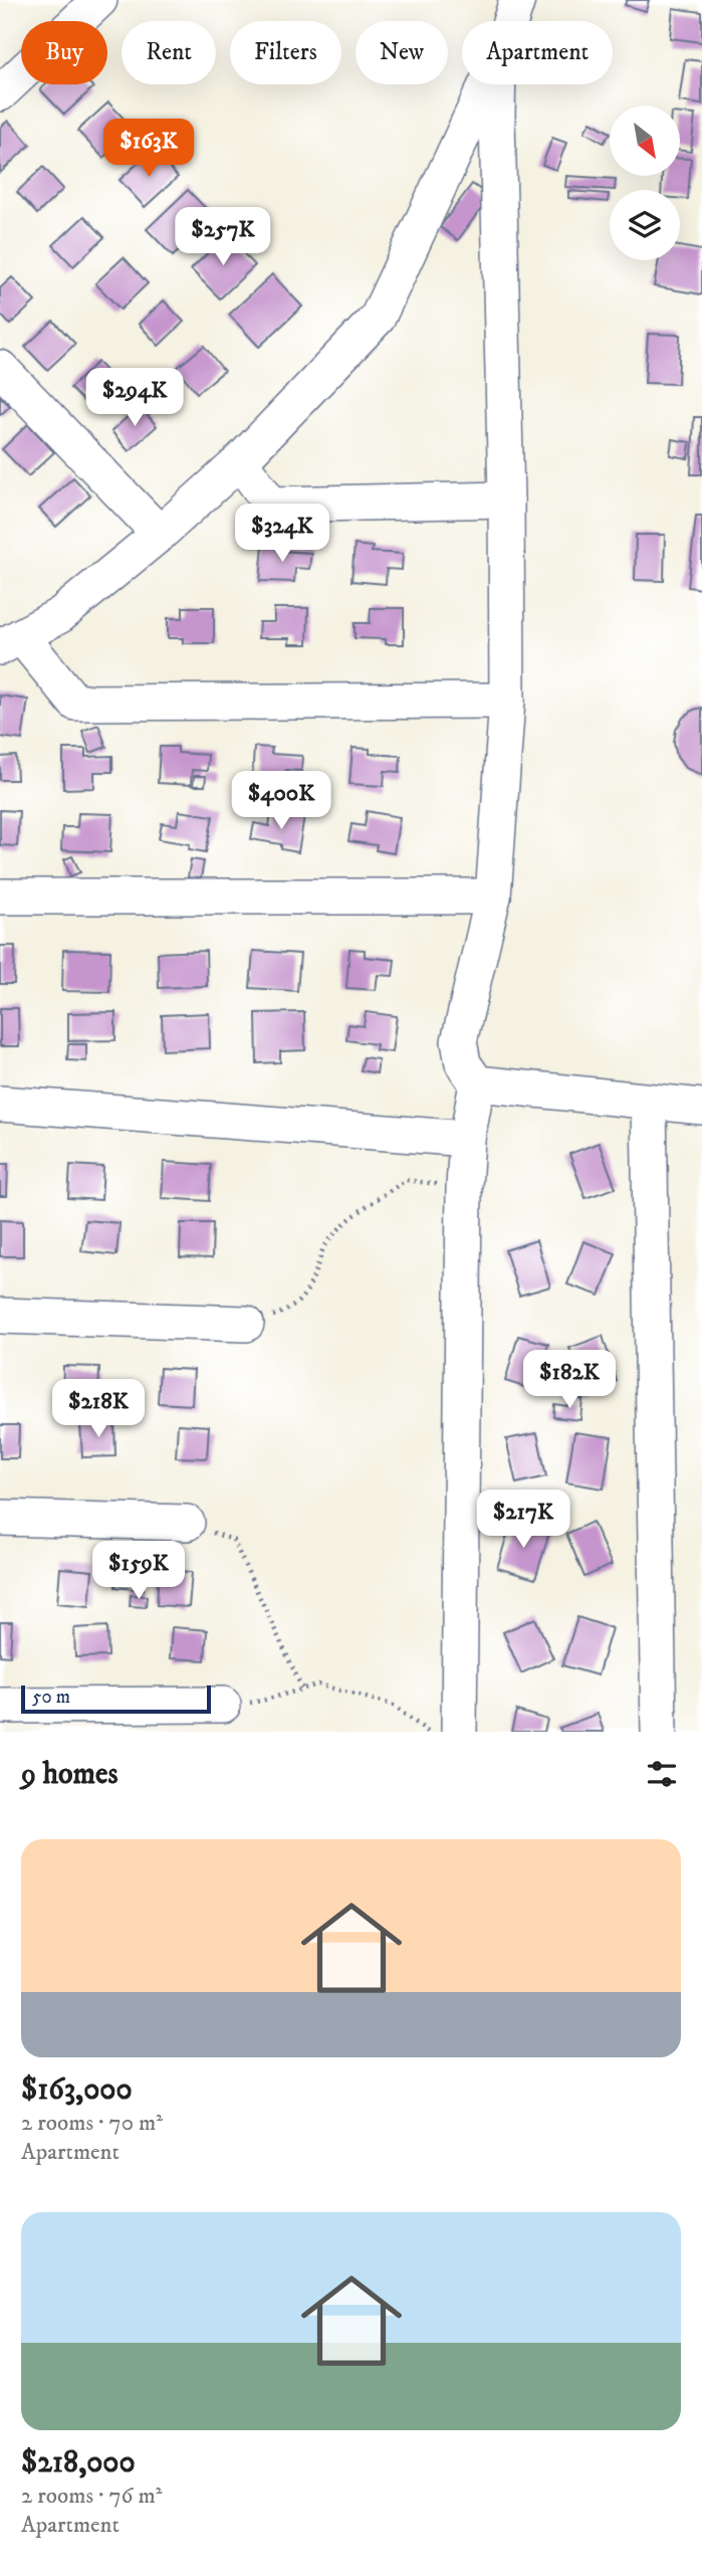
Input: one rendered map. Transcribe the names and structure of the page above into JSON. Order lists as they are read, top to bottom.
{
  "scale_bar": "50 m",
  "north": "bottom right",
  "page": {
    "chip": [
      "Buy",
      "Rent",
      "Filters",
      "New",
      "Apartment"
    ],
    "price": [
      "$163K",
      "$257K",
      "$294K",
      "$324K",
      "$400K",
      "$182K",
      "$218K",
      "$217K",
      "$159K"
    ],
    "scale": "50 m",
    "heading": "9 homes",
    "list": [
      {
        "name": "$163,000",
        "note": "2 rooms · 70 m² · Apartment"
      },
      {
        "name": "$218,000",
        "note": "2 rooms · 76 m² · Apartment"
      }
    ]
  }
}
